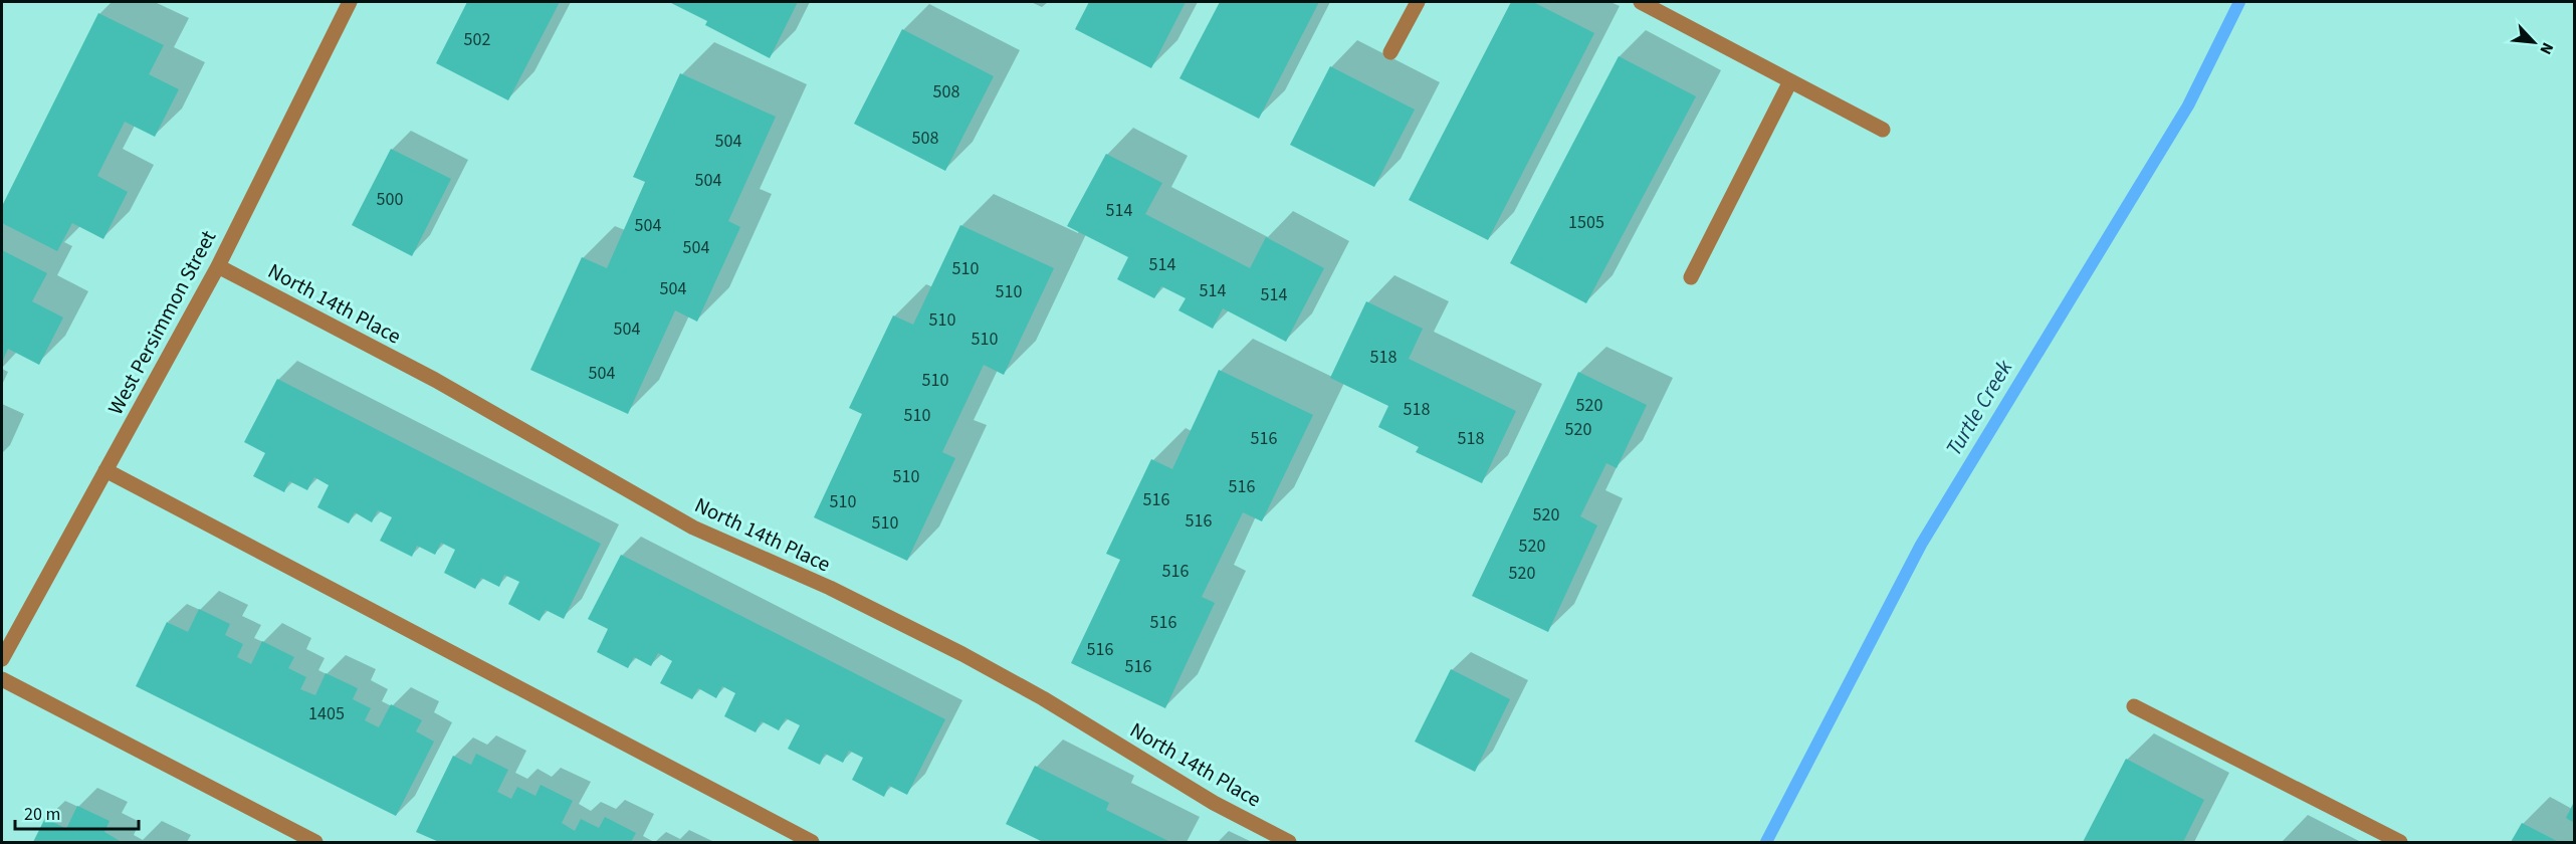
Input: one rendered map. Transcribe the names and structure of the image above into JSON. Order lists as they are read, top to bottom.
{
  "streets": {
    "street": ["North 14th Place", "West Persimmon Street"]
  },
  "crossings": [
    ["North 14th Place", "West Persimmon Street"]
  ],
  "water": ["Turtle Creek"],
  "house_numbers": [
    "502",
    "508",
    "508",
    "504",
    "504",
    "500",
    "514",
    "1505",
    "504",
    "504",
    "514",
    "510",
    "504",
    "514",
    "510",
    "514",
    "510",
    "504",
    "510",
    "518",
    "504",
    "510",
    "520",
    "518",
    "510",
    "520",
    "516",
    "518",
    "510",
    "516",
    "516",
    "510",
    "520",
    "516",
    "510",
    "520",
    "516",
    "520",
    "516",
    "516",
    "516",
    "1405"
  ],
  "scale_bar": "20 m",
  "north": "bottom right"
}
